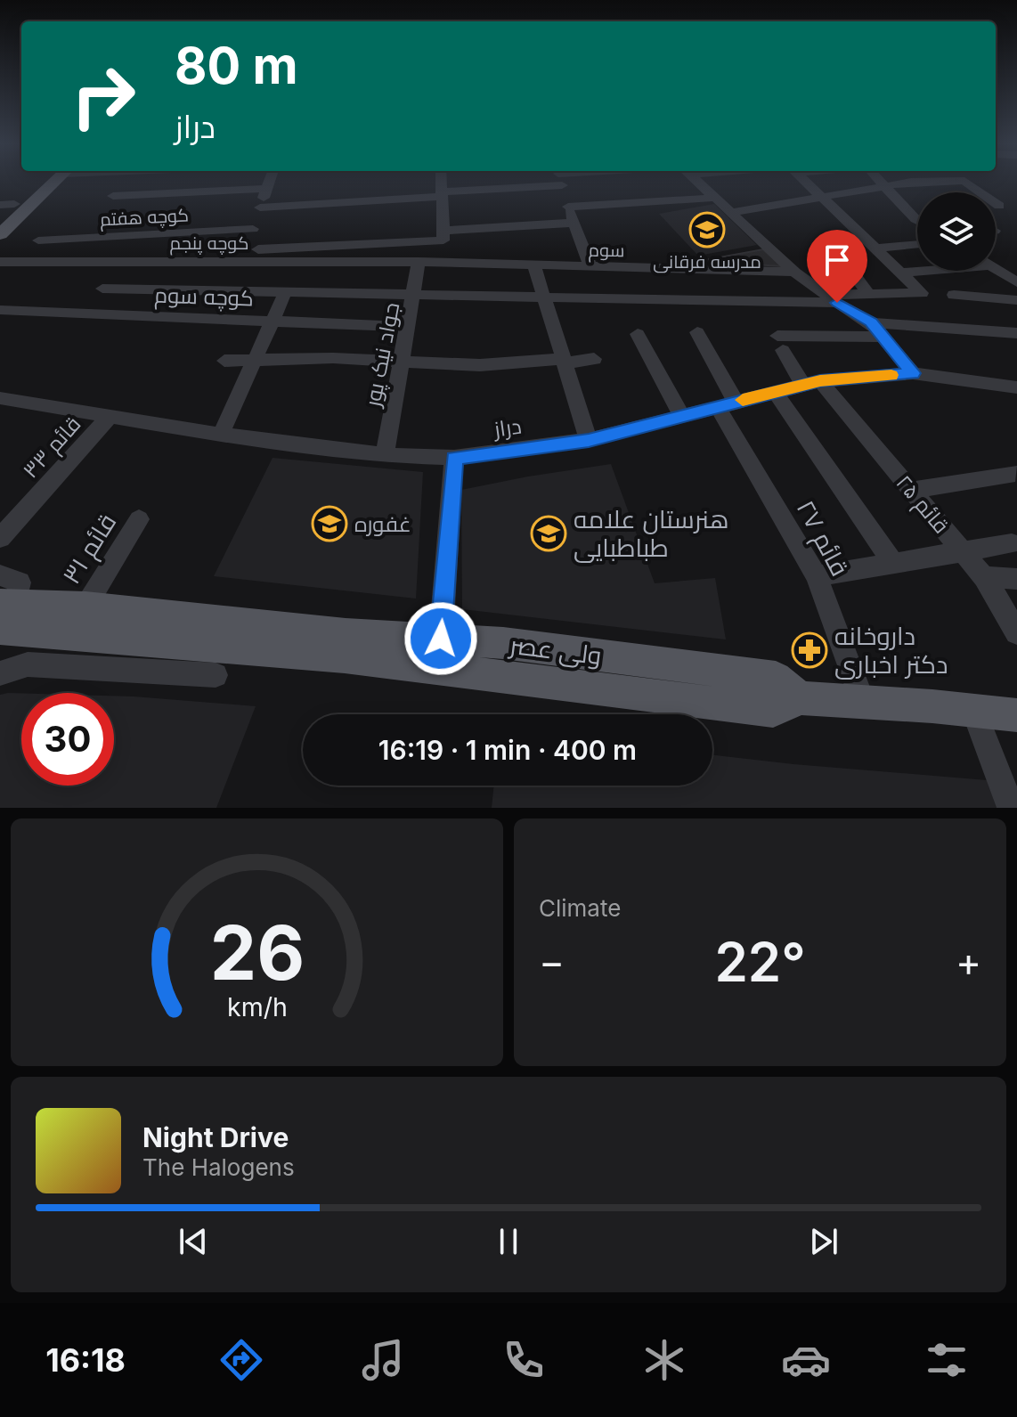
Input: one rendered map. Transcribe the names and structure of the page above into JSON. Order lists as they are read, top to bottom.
{
  "streets": {
    "main road": ["ولی عصر"],
    "street": [
      "کوچه هفتم",
      "کوچه پنجم",
      "سوم",
      "کوچه سوم",
      "جواد نیک پور",
      "دراز",
      "قائم ۳۳",
      "قائم ۲۵",
      "قائم ۲۷",
      "قائم ۳۱"
    ]
  },
  "crossings": [
    ["کوچه پنجم", "سوم"],
    ["کوچه پنجم", "جواد نیک پور"],
    ["سوم", "جواد نیک پور"],
    ["کوچه سوم", "جواد نیک پور"],
    ["جواد نیک پور", "دراز"],
    ["دراز", "قائم ۳۳"],
    ["دراز", "قائم ۲۵"],
    ["دراز", "قائم ۲۷"],
    ["قائم ۳۱", "ولی عصر"]
  ],
  "places": {
    "school or university": ["مدرسه فرقانی", "غفوره", "هنرستان علامه طباطبایی"],
    "pharmacy": ["داروخانه دکتر اخباری"]
  },
  "page": {
    "turn": ["80 m", "دراز"],
    "limit": "30",
    "trip": "16:19 · 1 min · 400 m",
    "tile": "Climate",
    "heat": ["−", "22°", "+"],
    "song": ["Night Drive", "The Halogens"],
    "tabs": "16:18",
    "gauge": ["26", "km/h"]
  }
}
